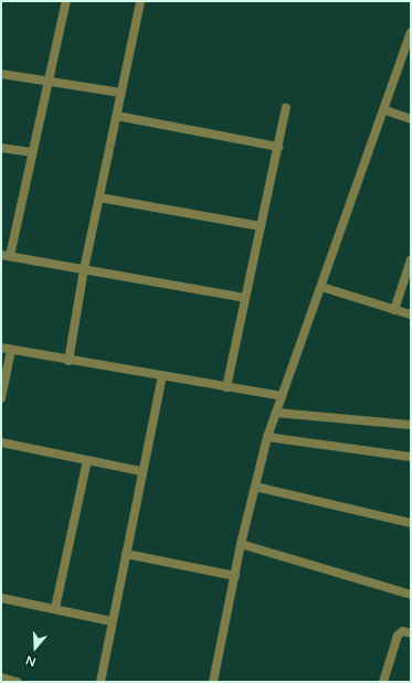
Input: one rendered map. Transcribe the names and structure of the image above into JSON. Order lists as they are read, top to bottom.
{
  "north": "bottom"
}
